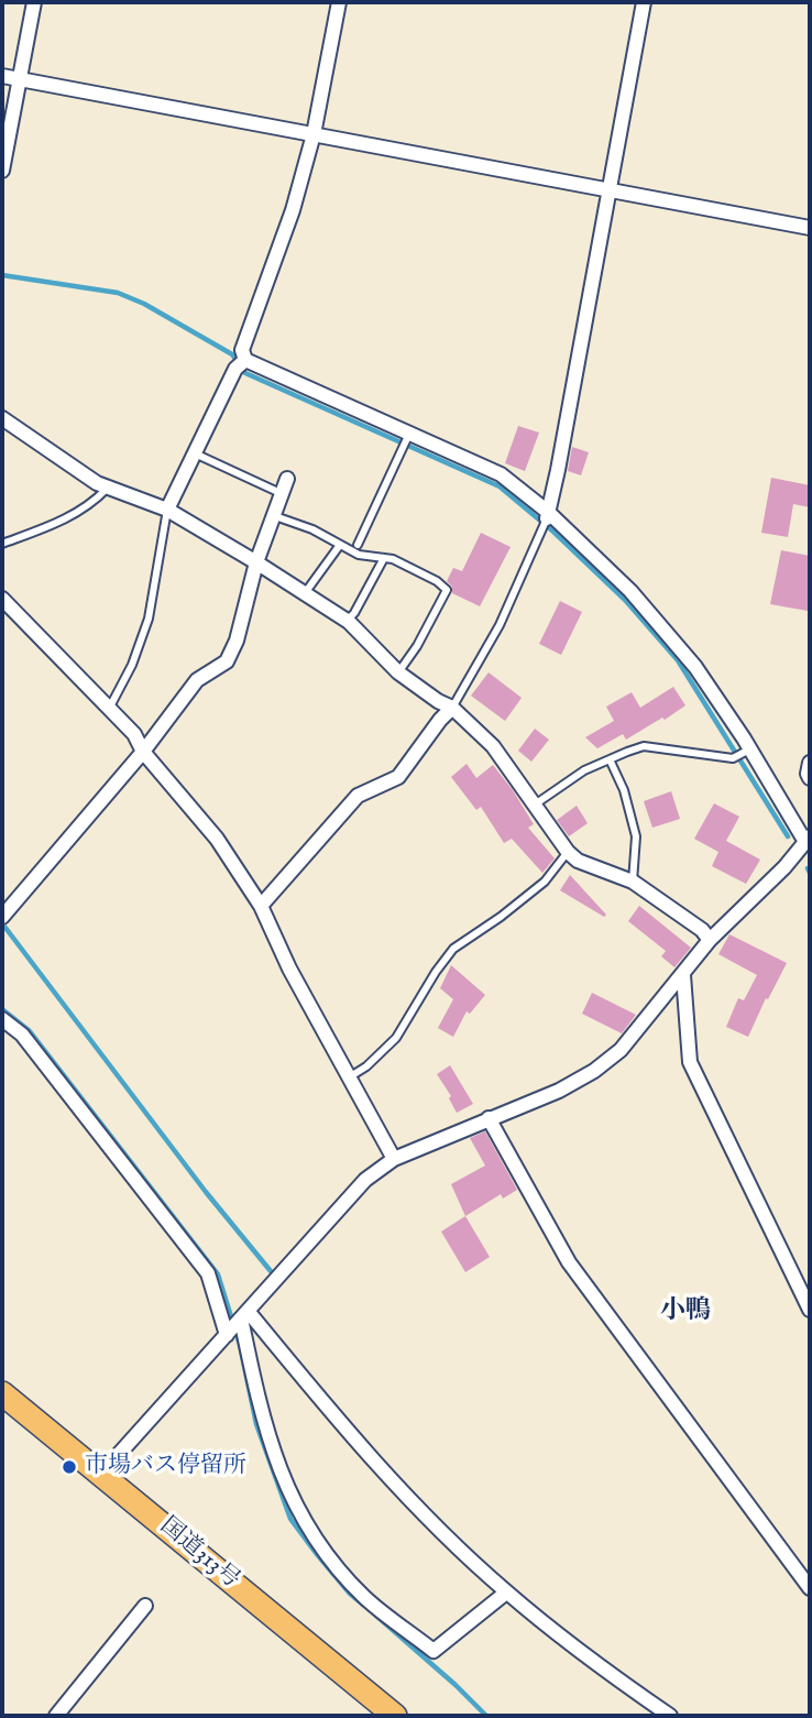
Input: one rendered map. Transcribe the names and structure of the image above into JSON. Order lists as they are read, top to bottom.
{
  "streets": {
    "highway": ["国道313号"]
  },
  "districts": ["小鴨"],
  "places": ["市場バス停留所"]
}
